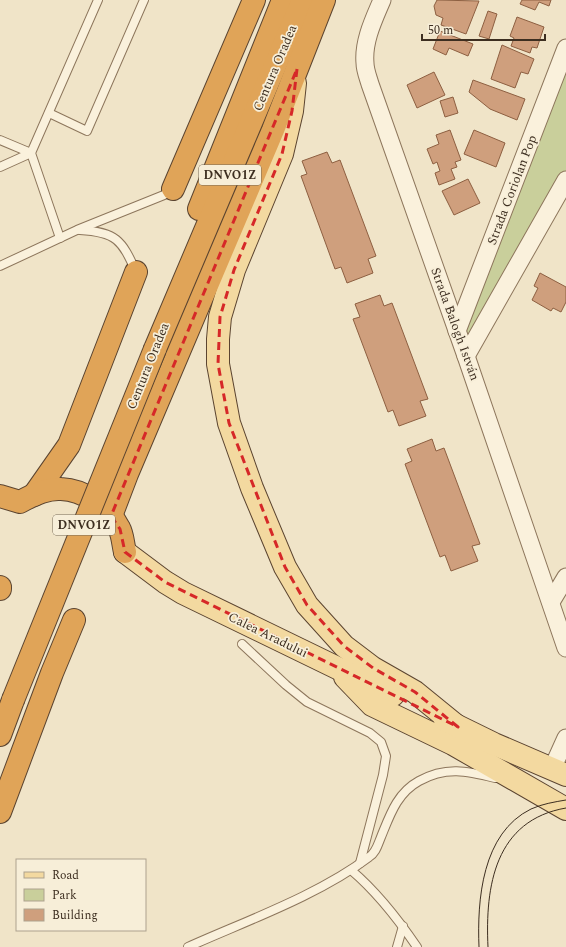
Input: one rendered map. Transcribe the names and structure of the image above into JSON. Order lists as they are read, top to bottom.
{
  "streets": {
    "highway": ["Centura Oradea", "DNVO1Z", "Calea Aradului"],
    "street": ["Strada Coriolan Pop", "Strada Balogh István"]
  },
  "crossings": [
    ["Strada Coriolan Pop", "Strada Balogh István"]
  ],
  "legend": ["Road", "Park", "Building"],
  "scale_bar": "50 m"
}
